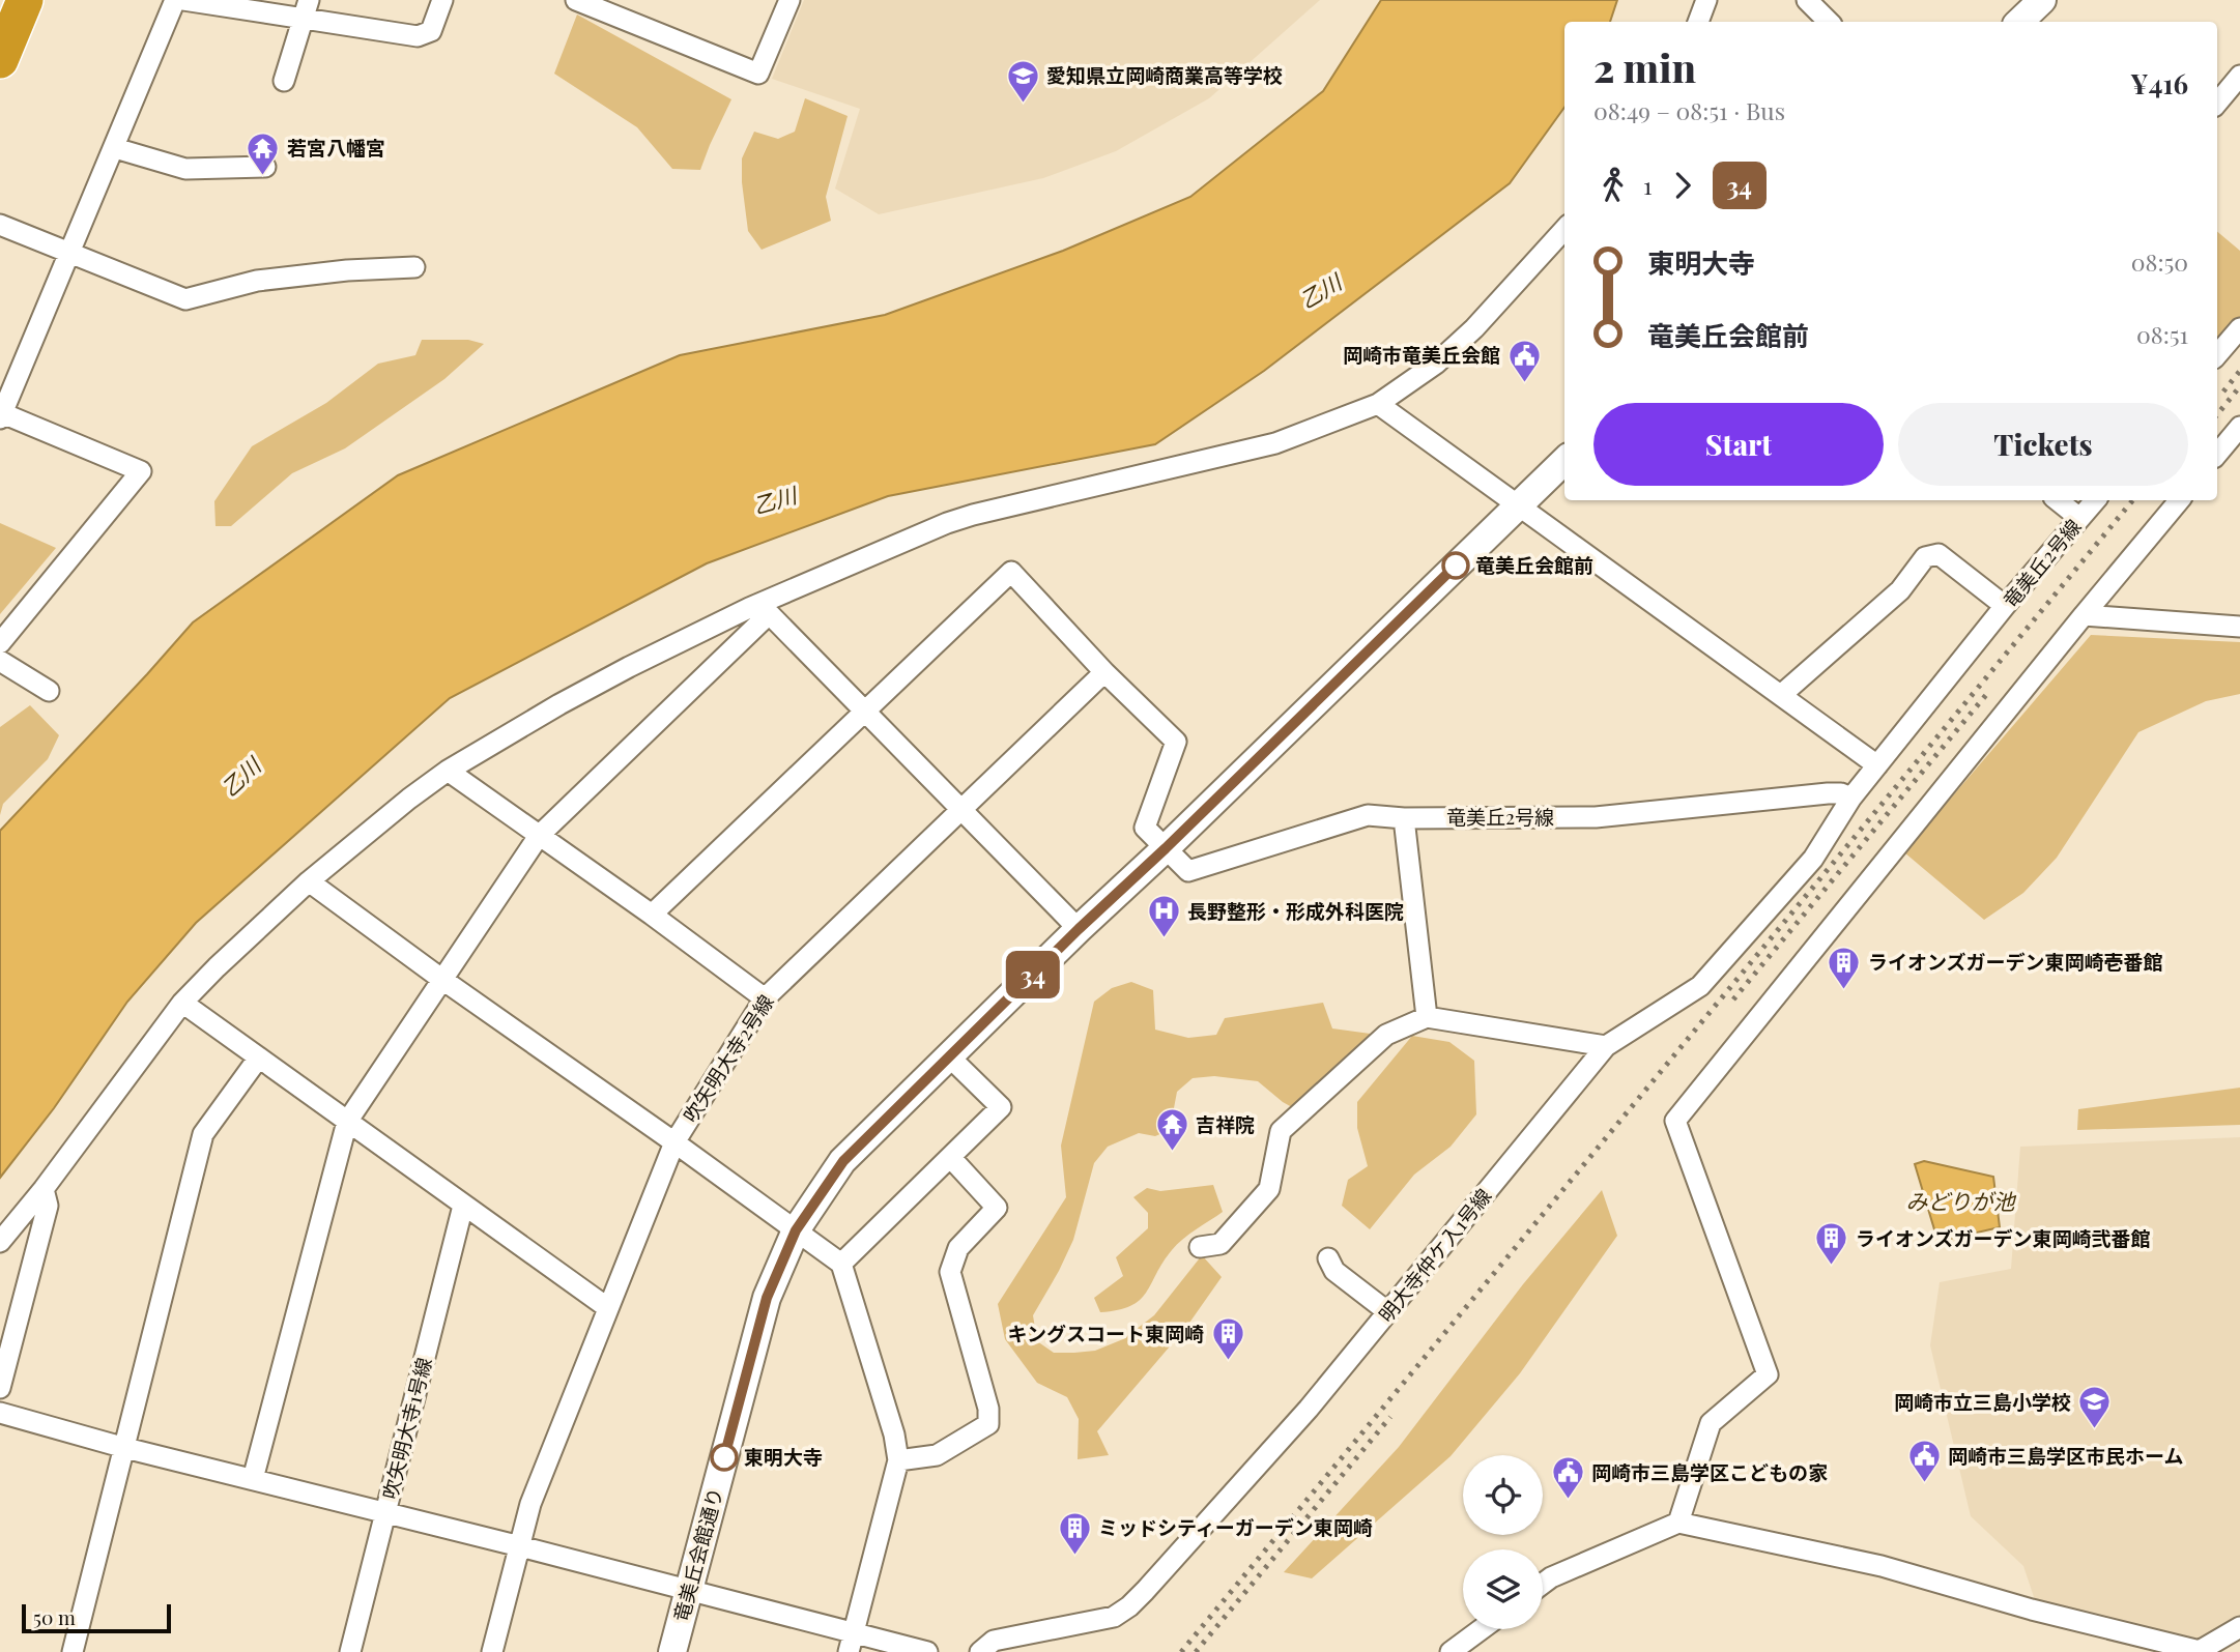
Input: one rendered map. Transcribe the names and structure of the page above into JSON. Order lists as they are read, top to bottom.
{
  "streets": {
    "street": [
      "竜美丘2号線",
      "吹矢明大寺2号線",
      "明大寺仲ケ入1号線",
      "吹矢明大寺1号線",
      "竜美丘会館通り"
    ]
  },
  "crossings": [
    ["竜美丘2号線", "明大寺仲ケ入1号線"],
    ["竜美丘2号線", "竜美丘会館通り"]
  ],
  "water": ["乙川", "みどりが池"],
  "places": {
    "school or university": ["愛知県立岡崎商業高等学校", "岡崎市立三島小学校"],
    "temple": ["若宮八幡宮", "吉祥院"],
    "public building": ["岡崎市竜美丘会館", "岡崎市三島学区市民ホーム", "岡崎市三島学区こどもの家"],
    "other": ["竜美丘会館前", "東明大寺"],
    "hospital": ["長野整形・形成外科医院"],
    "building": [
      "ライオンズガーデン東岡崎壱番館",
      "ライオンズガーデン東岡崎弐番館",
      "キングスコート東岡崎",
      "ミッドシティーガーデン東岡崎"
    ]
  },
  "lines": ["bus line 34"],
  "scale_bar": "50 m",
  "page": {
    "on_map": "34",
    "heading": ["2 min", "08:49 – 08:51 · Bus", "¥416"],
    "legs": ["1", "34"],
    "list": [
      {
        "name": "東明大寺",
        "value": "08:50"
      },
      {
        "name": "竜美丘会館前",
        "value": "08:51"
      }
    ],
    "buttons": ["Start", "Tickets"],
    "scale": "50 m"
  }
}
